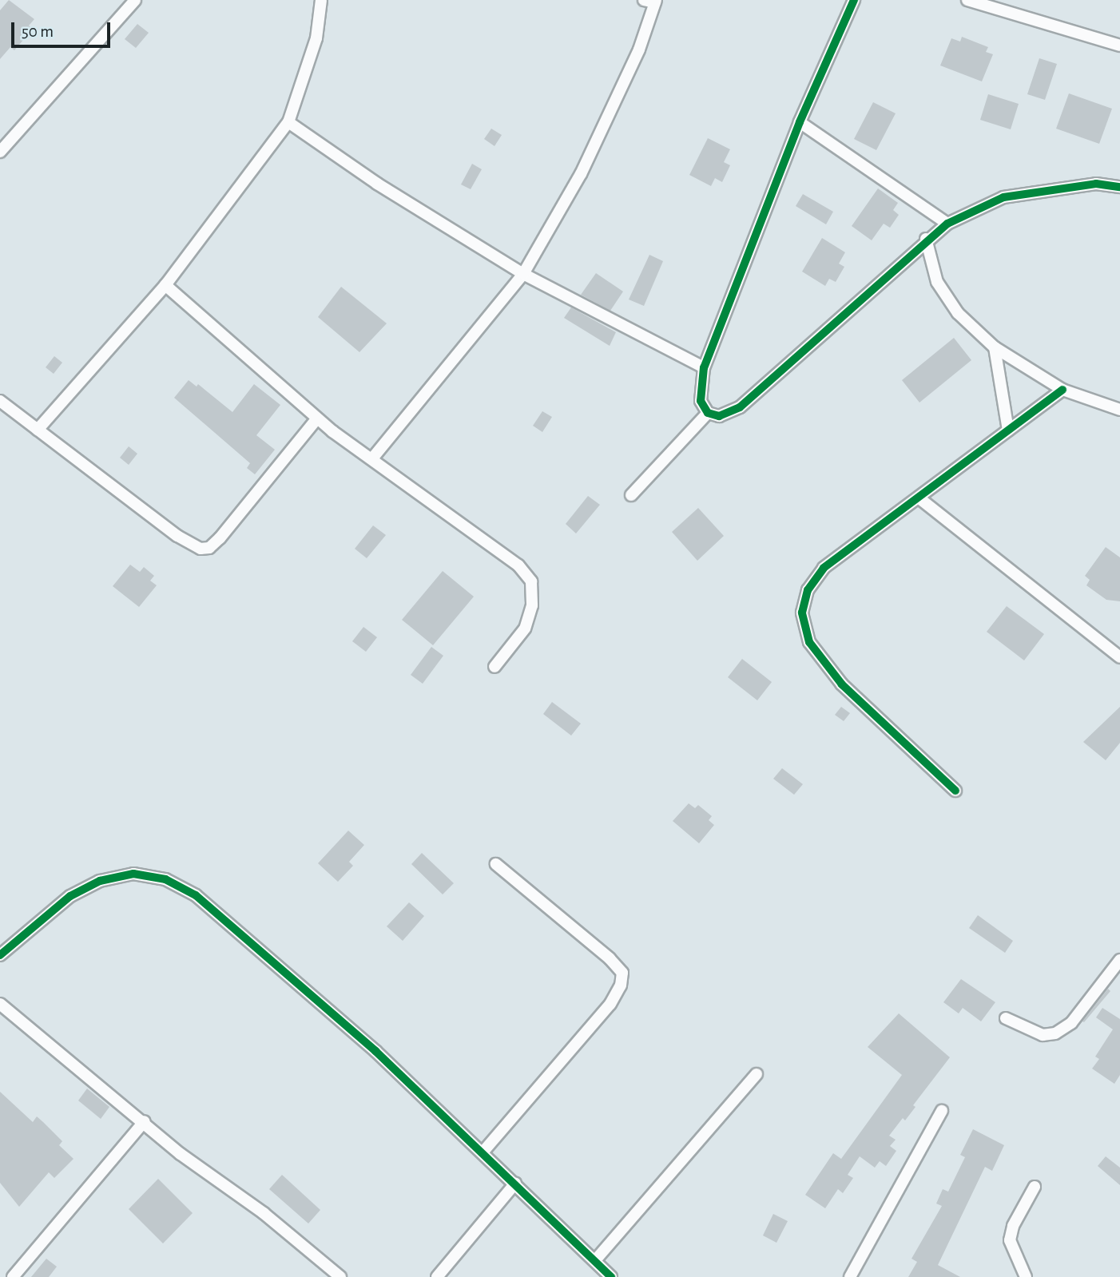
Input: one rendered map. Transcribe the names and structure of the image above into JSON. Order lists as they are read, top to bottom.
{
  "scale_bar": "50 m"
}
